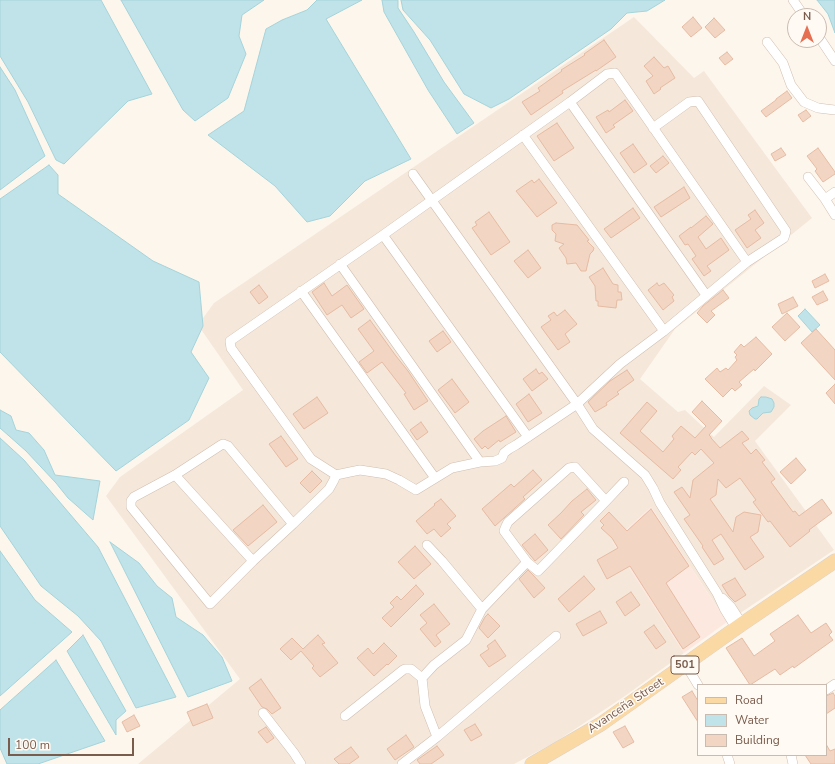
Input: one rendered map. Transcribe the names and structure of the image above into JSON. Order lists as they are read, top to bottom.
{
  "streets": {
    "main road": ["501", "Avanceña Street"]
  },
  "legend": ["Road", "Water", "Building"],
  "scale_bar": "100 m",
  "north": "top"
}
